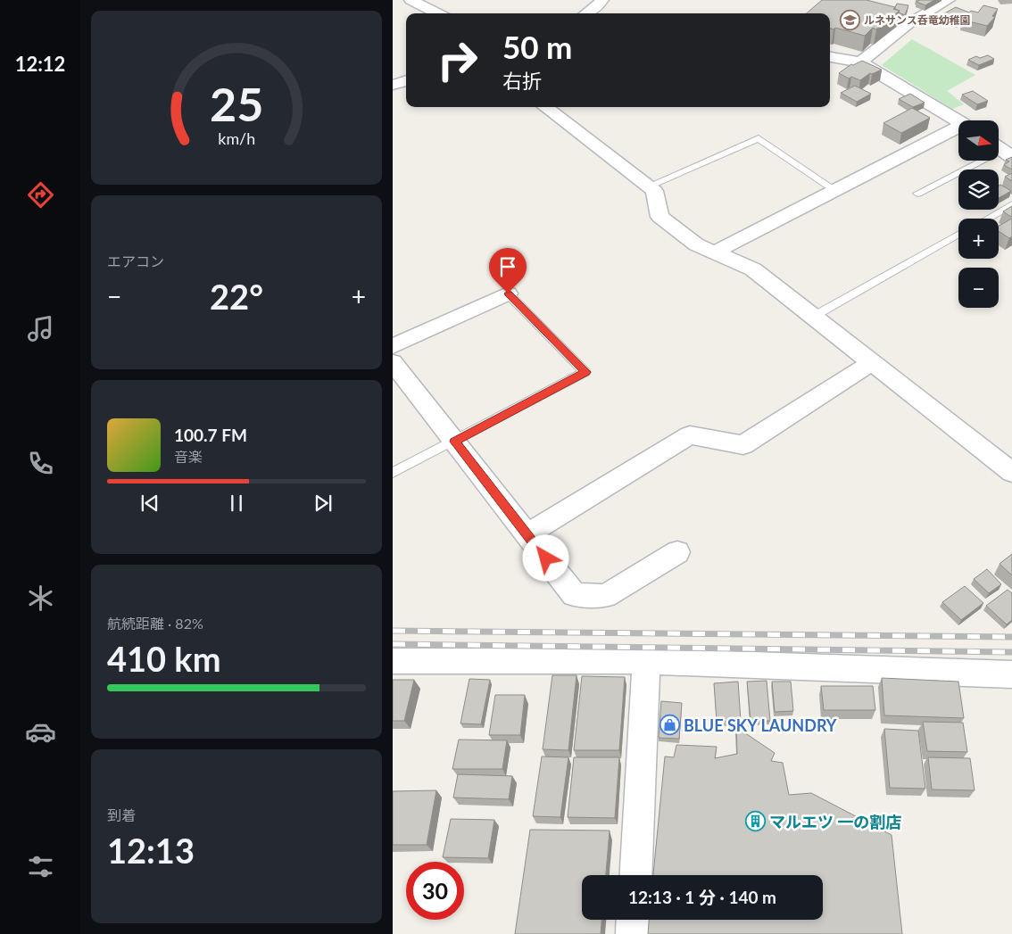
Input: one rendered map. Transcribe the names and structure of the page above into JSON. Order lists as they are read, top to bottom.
{
  "places": {
    "school or university": ["ルネサンス呑竜幼稚園"],
    "shop": ["BLUE SKY LAUNDRY"],
    "building": ["マルエツ 一の割店"]
  },
  "north": "right",
  "page": {
    "tabs": "12:12",
    "turn": ["50 m", "右折"],
    "map_buttons": ["+", "−"],
    "tile": [
      "エアコン",
      ["航続距離 · 82%", "410 km"],
      ["到着", "12:13"]
    ],
    "heat": ["−", "22°", "+"],
    "song": ["100.7 FM", "音楽"],
    "limit": "30",
    "trip": "12:13 · 1 分 · 140 m",
    "gauge": ["25", "km/h"]
  }
}
